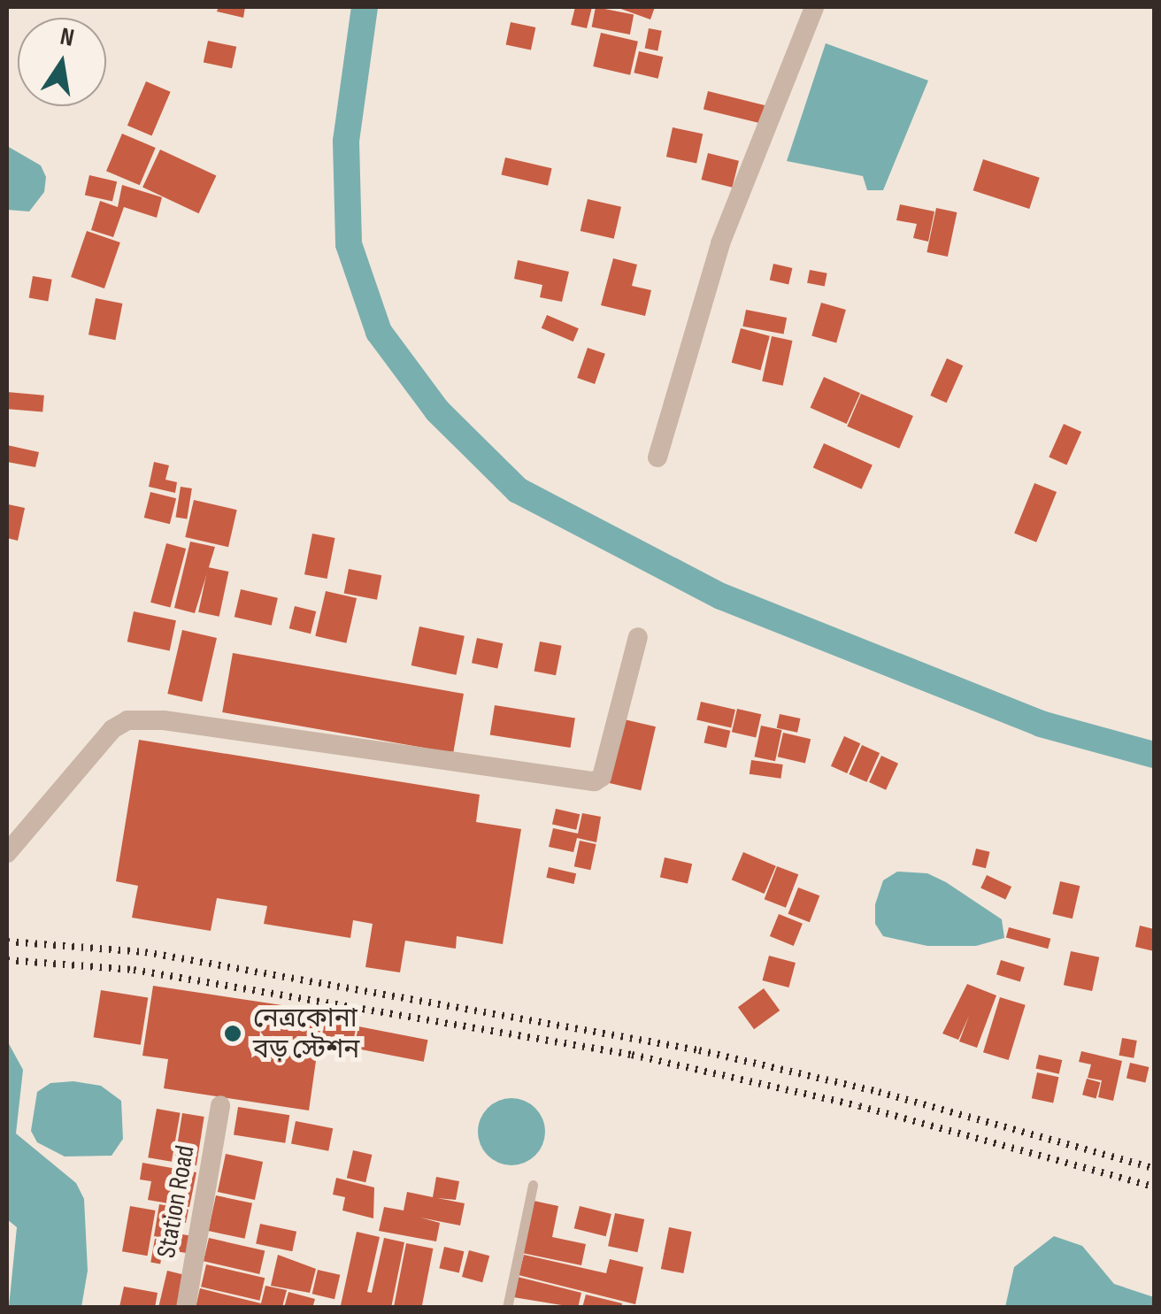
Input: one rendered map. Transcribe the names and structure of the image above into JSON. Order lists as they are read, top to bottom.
{
  "streets": {
    "street": ["Station Road"]
  },
  "places": ["নেত্রকোনা বড় স্টেশন"],
  "north": "top"
}
